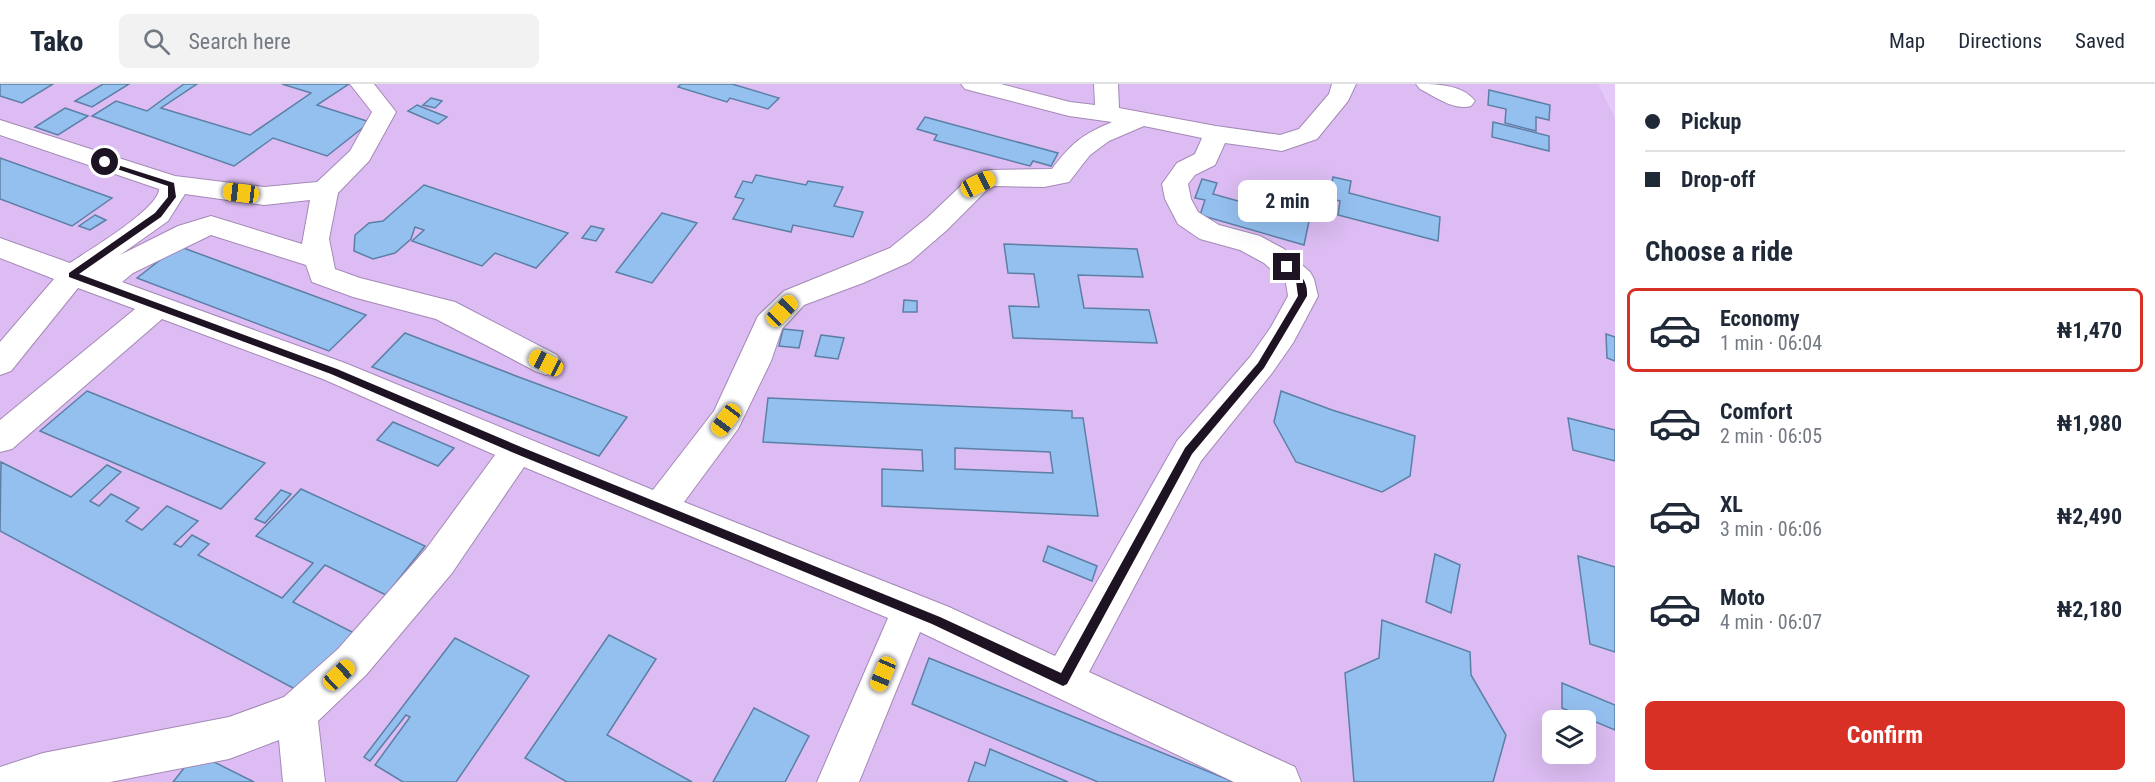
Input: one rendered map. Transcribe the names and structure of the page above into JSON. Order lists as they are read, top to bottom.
{
  "page": {
    "header": "Tako",
    "search": "Search here",
    "nav": ["Map", "Directions", "Saved"],
    "banner": ["Pickup", "Drop-off"],
    "bubble": "2 min",
    "heading": "Choose a ride",
    "list": [
      {
        "name": "Economy",
        "note": "1 min · 06:04",
        "value": "₦1,470"
      },
      {
        "name": "Comfort",
        "note": "2 min · 06:05",
        "value": "₦1,980"
      },
      {
        "name": "XL",
        "note": "3 min · 06:06",
        "value": "₦2,490"
      },
      {
        "name": "Moto",
        "note": "4 min · 06:07",
        "value": "₦2,180"
      }
    ],
    "buttons": "Confirm"
  }
}
